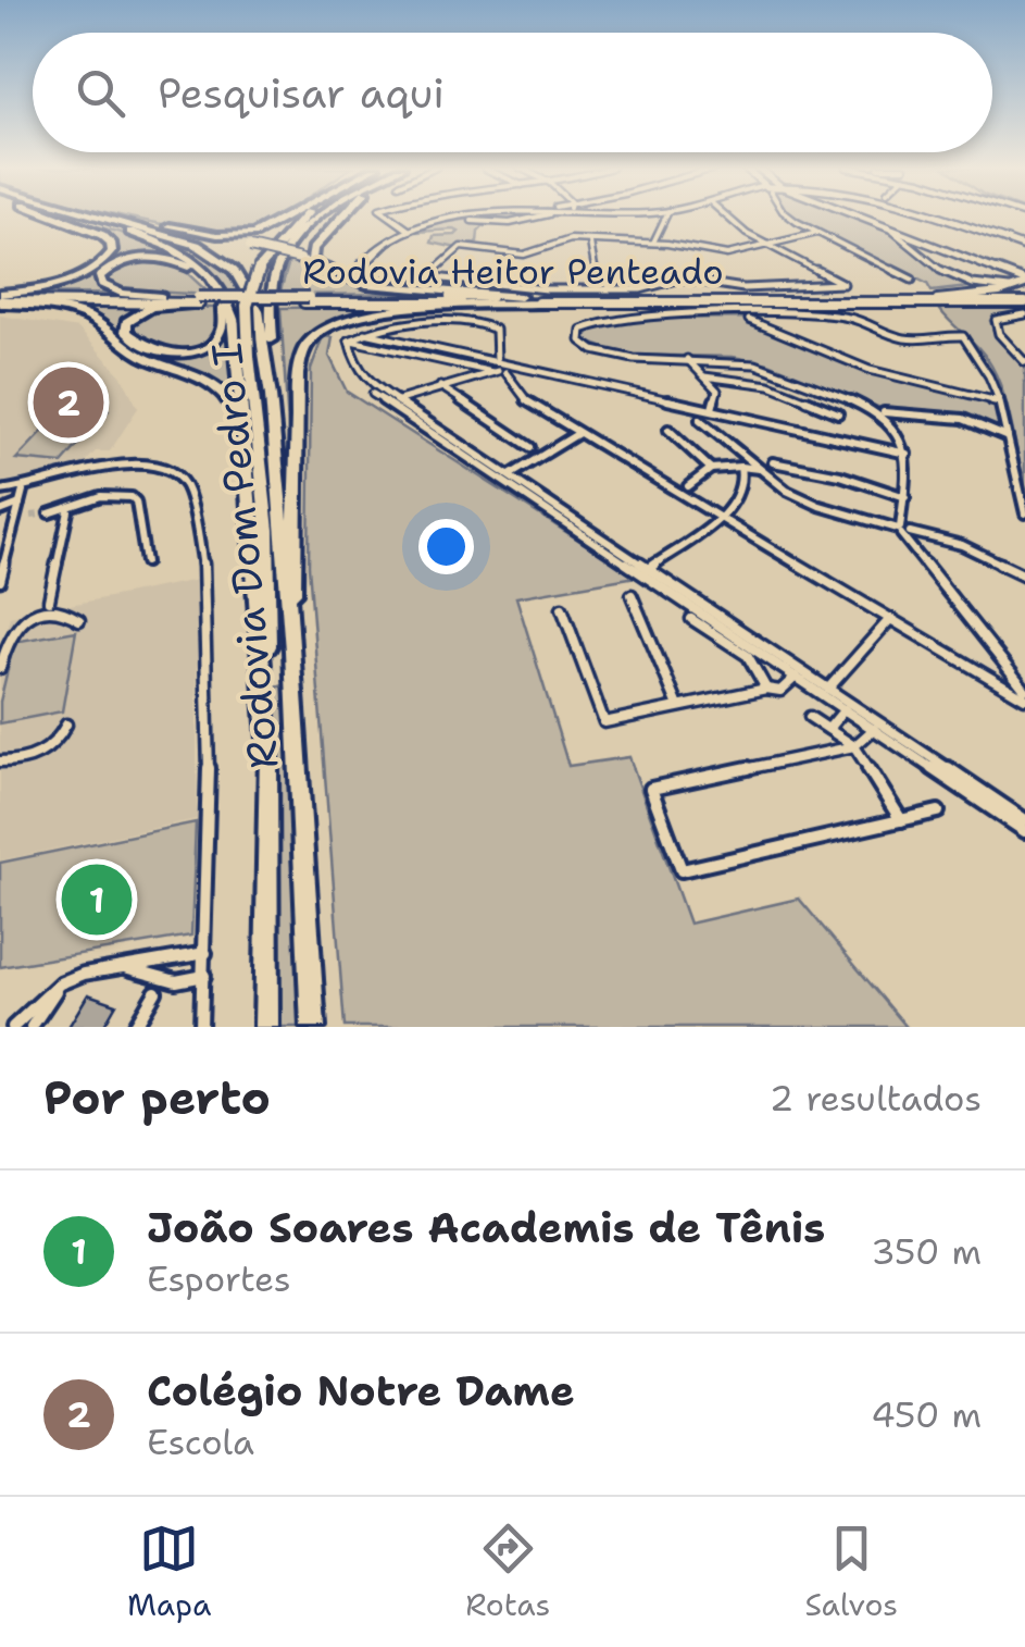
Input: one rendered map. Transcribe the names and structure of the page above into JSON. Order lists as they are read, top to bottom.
{
  "streets": {
    "highway": ["Rodovia Dom Pedro I"],
    "main road": ["Rodovia Heitor Penteado"]
  },
  "page": {
    "search": "Pesquisar aqui",
    "pins": ["2", "1"],
    "heading": ["Por perto", "2 resultados"],
    "list": [
      {
        "mark": "1",
        "name": "João Soares Academis de Tênis",
        "note": "Esportes",
        "value": "350 m"
      },
      {
        "mark": "2",
        "name": "Colégio Notre Dame",
        "note": "Escola",
        "value": "450 m"
      }
    ],
    "nav": ["Mapa", "Rotas", "Salvos"]
  }
}
